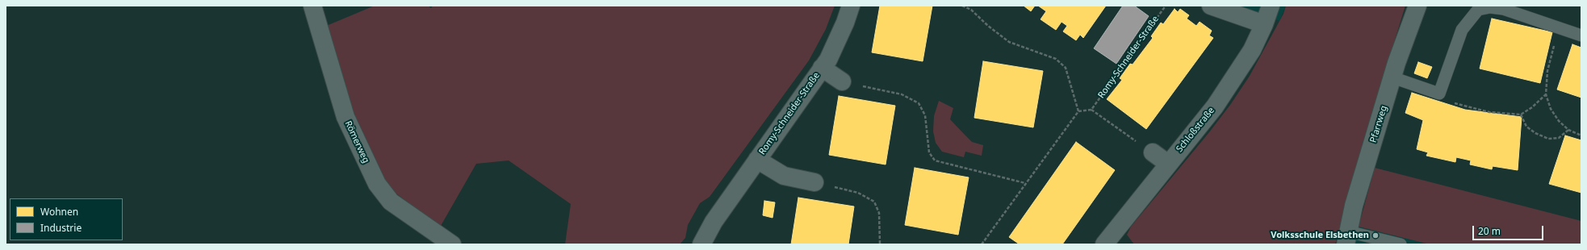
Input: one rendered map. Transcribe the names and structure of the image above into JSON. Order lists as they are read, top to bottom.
{
  "streets": {
    "street": [
      "Romy-Schneider-Straße",
      "Pfarrweg",
      "Schloßstraße",
      "Römerweg"
    ]
  },
  "places": ["Volksschule Elsbethen"],
  "legend": ["Wohnen", "Industrie"],
  "scale_bar": "20 m"
}
